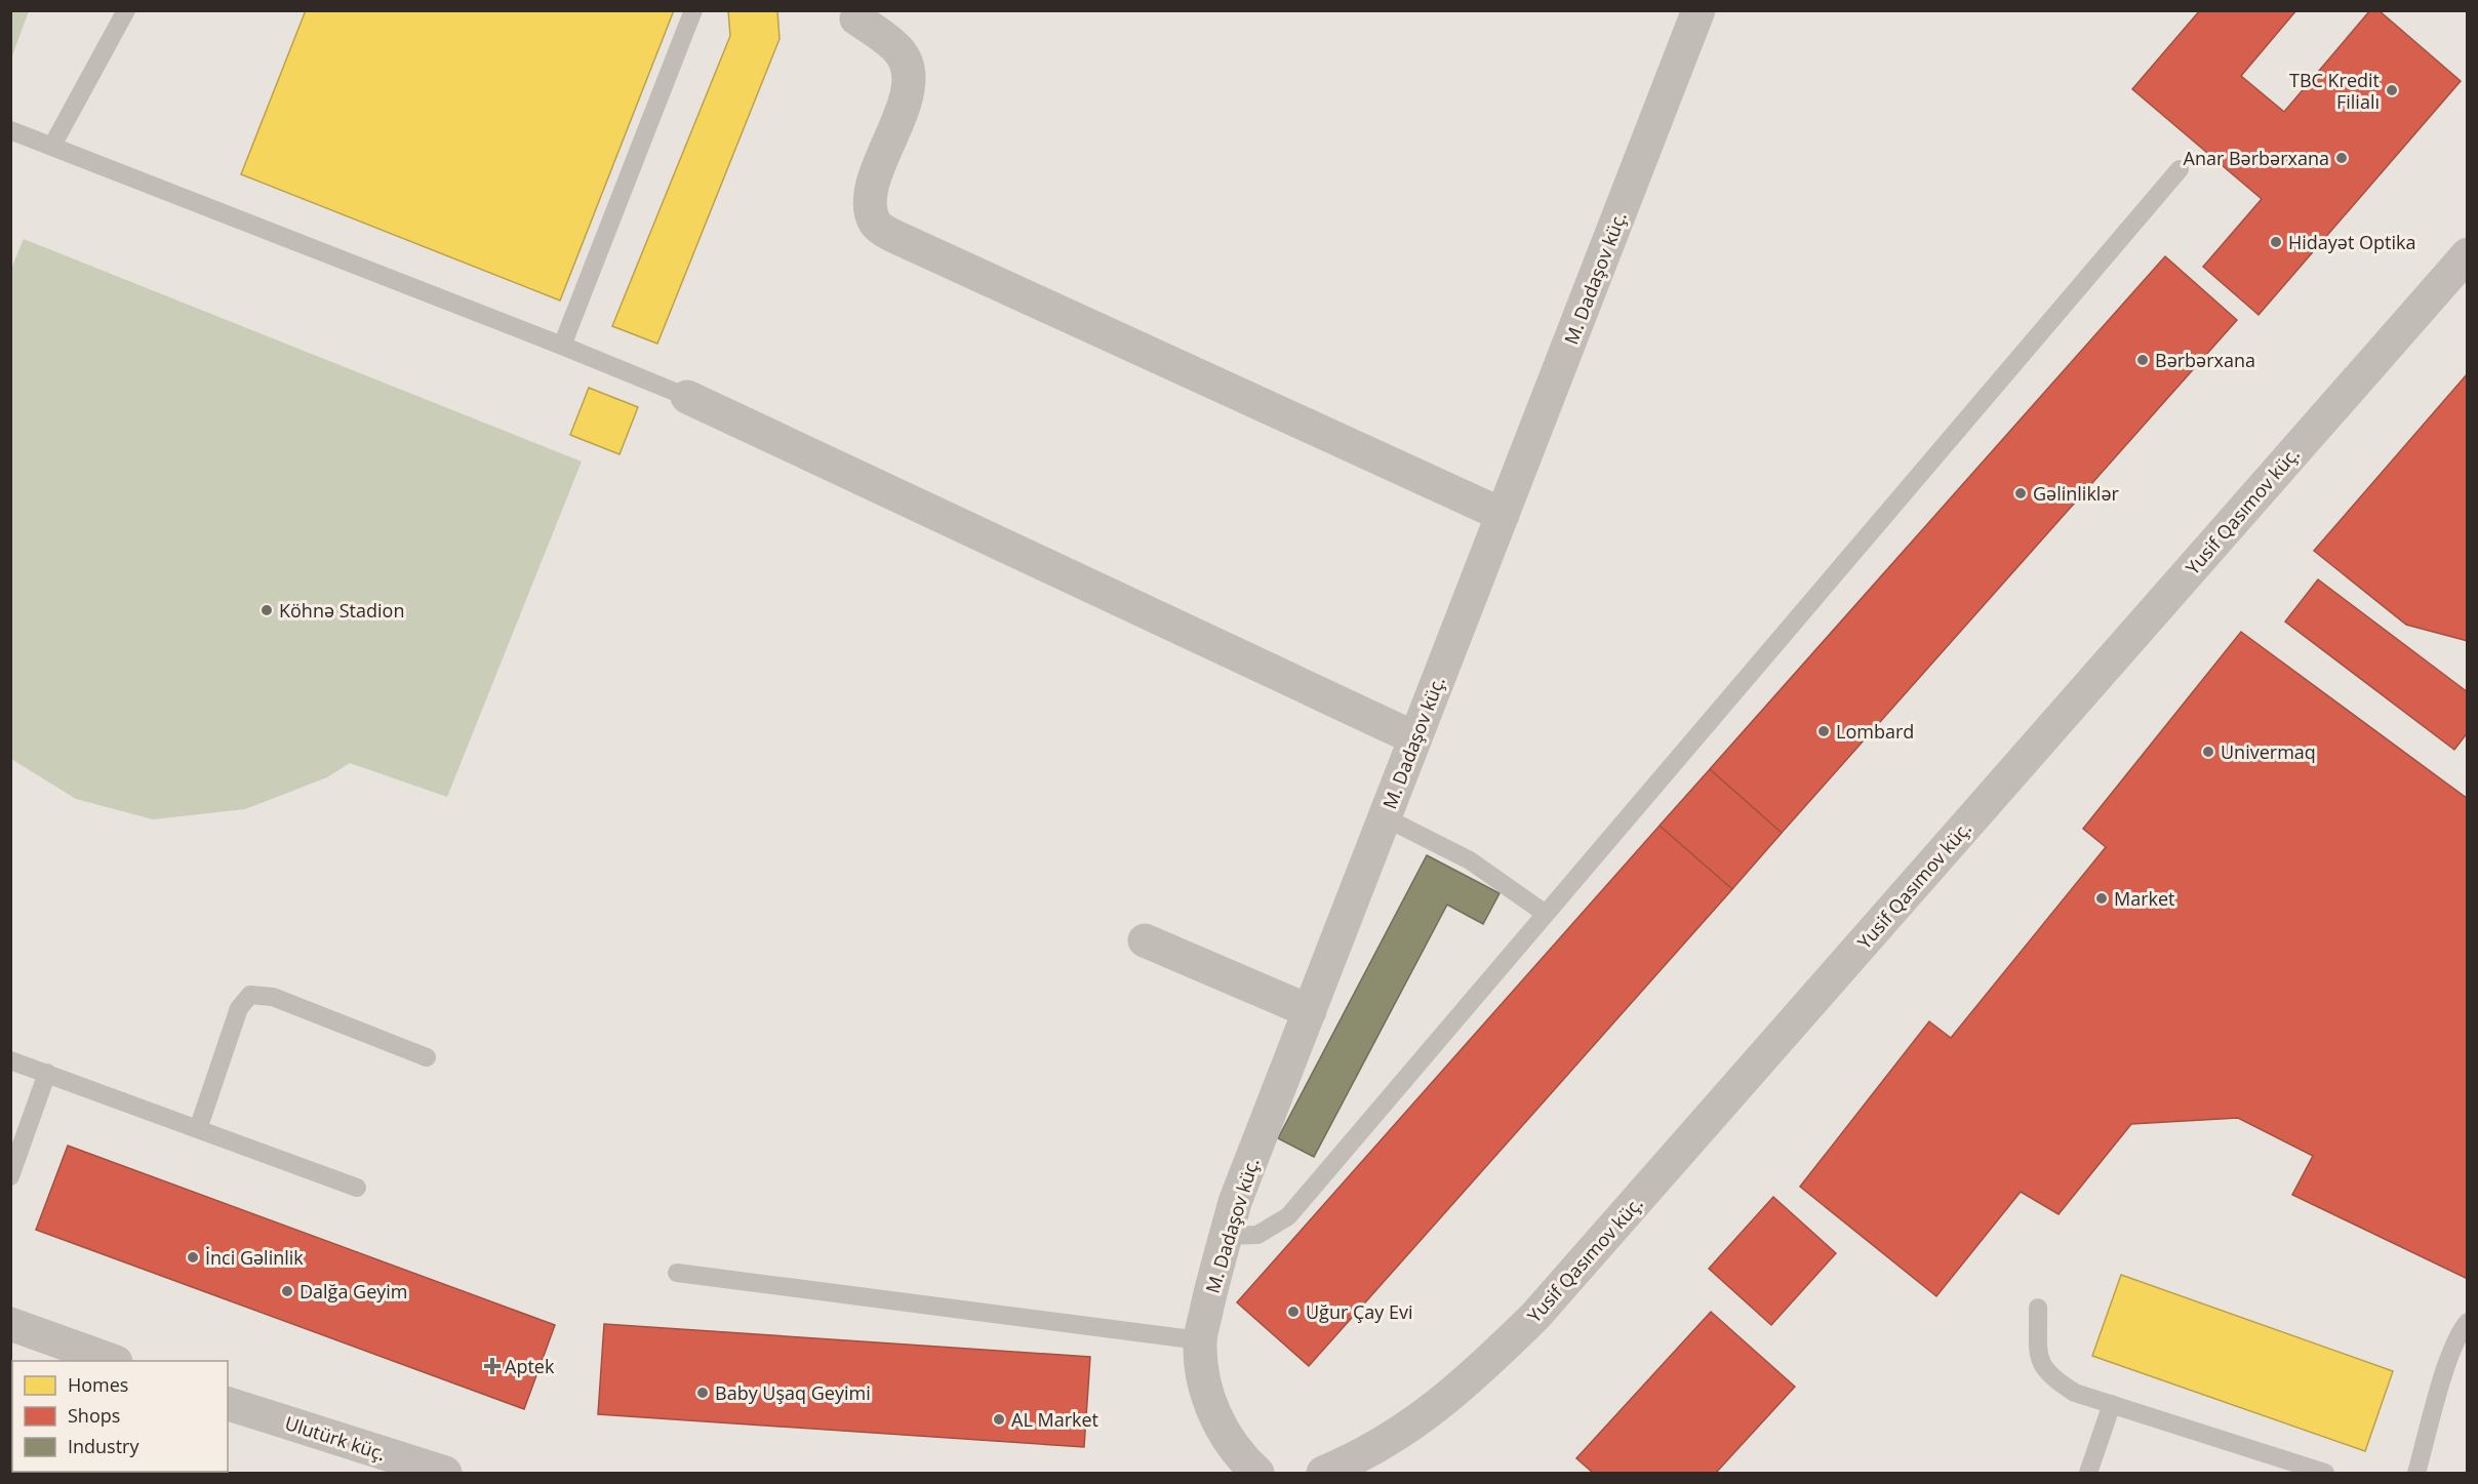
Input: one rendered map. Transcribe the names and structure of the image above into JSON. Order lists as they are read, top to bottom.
{
  "streets": {
    "street": ["M. Dadaşov küç.", "Yusif Qasımov küç.", "Ulutürk küç."]
  },
  "places": {
    "other": [
      "TBC Kredit Filialı",
      "Anar Bərbərxana",
      "Hidayət Optika",
      "Bərbərxana",
      "Gəlinliklər",
      "Köhnə Stadion",
      "Lombard",
      "Univermaq",
      "Market",
      "İnci Gəlinlik",
      "Dalğa Geyim",
      "Uğur Çay Evi",
      "Baby Uşaq Geyimi",
      "AL Market"
    ],
    "health": ["Aptek"]
  },
  "legend": ["Homes", "Shops", "Industry"]
}
